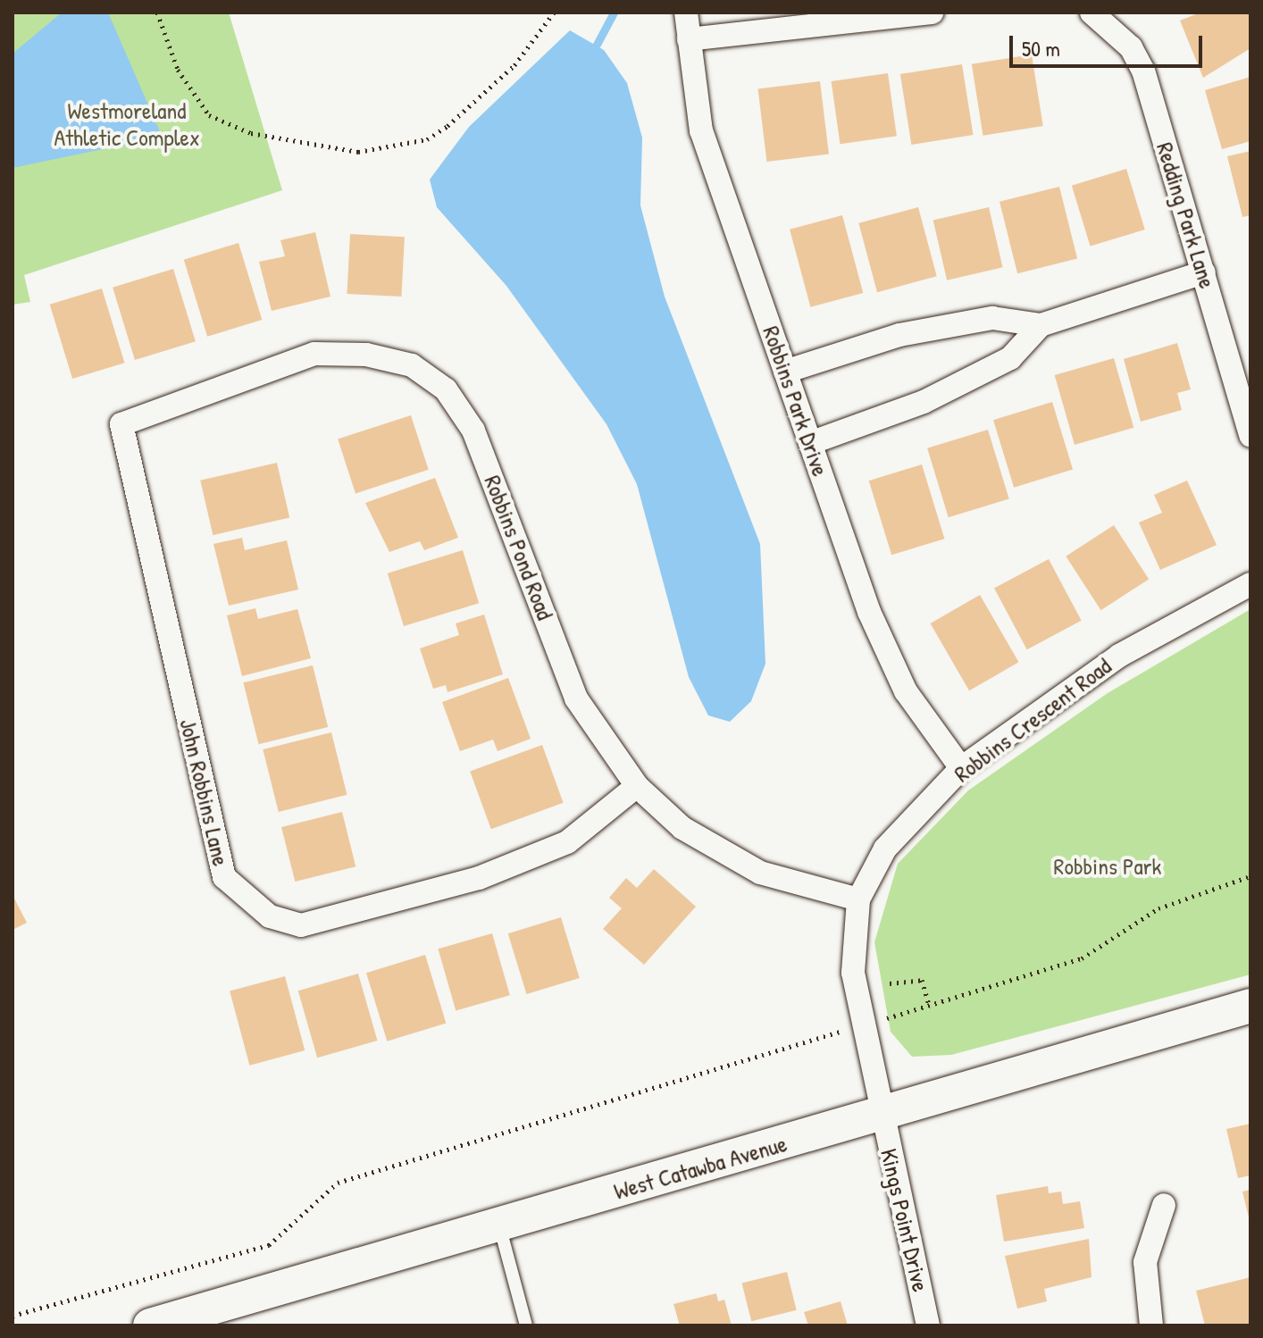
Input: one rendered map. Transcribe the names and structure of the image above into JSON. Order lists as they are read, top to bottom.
{
  "streets": {
    "main road": ["West Catawba Avenue"],
    "street": [
      "Redding Park Lane",
      "Robbins Park Drive",
      "Robbins Pond Road",
      "Robbins Crescent Road",
      "John Robbins Lane",
      "Kings Point Drive"
    ]
  },
  "crossings": [
    ["Robbins Park Drive", "Robbins Crescent Road"],
    ["Robbins Pond Road", "Robbins Crescent Road"],
    ["Robbins Pond Road", "John Robbins Lane"],
    ["Robbins Crescent Road", "West Catawba Avenue"],
    ["Robbins Crescent Road", "Kings Point Drive"],
    ["West Catawba Avenue", "Kings Point Drive"]
  ],
  "parks": ["Westmoreland Athletic Complex", "Robbins Park"],
  "scale_bar": "50 m"
}
